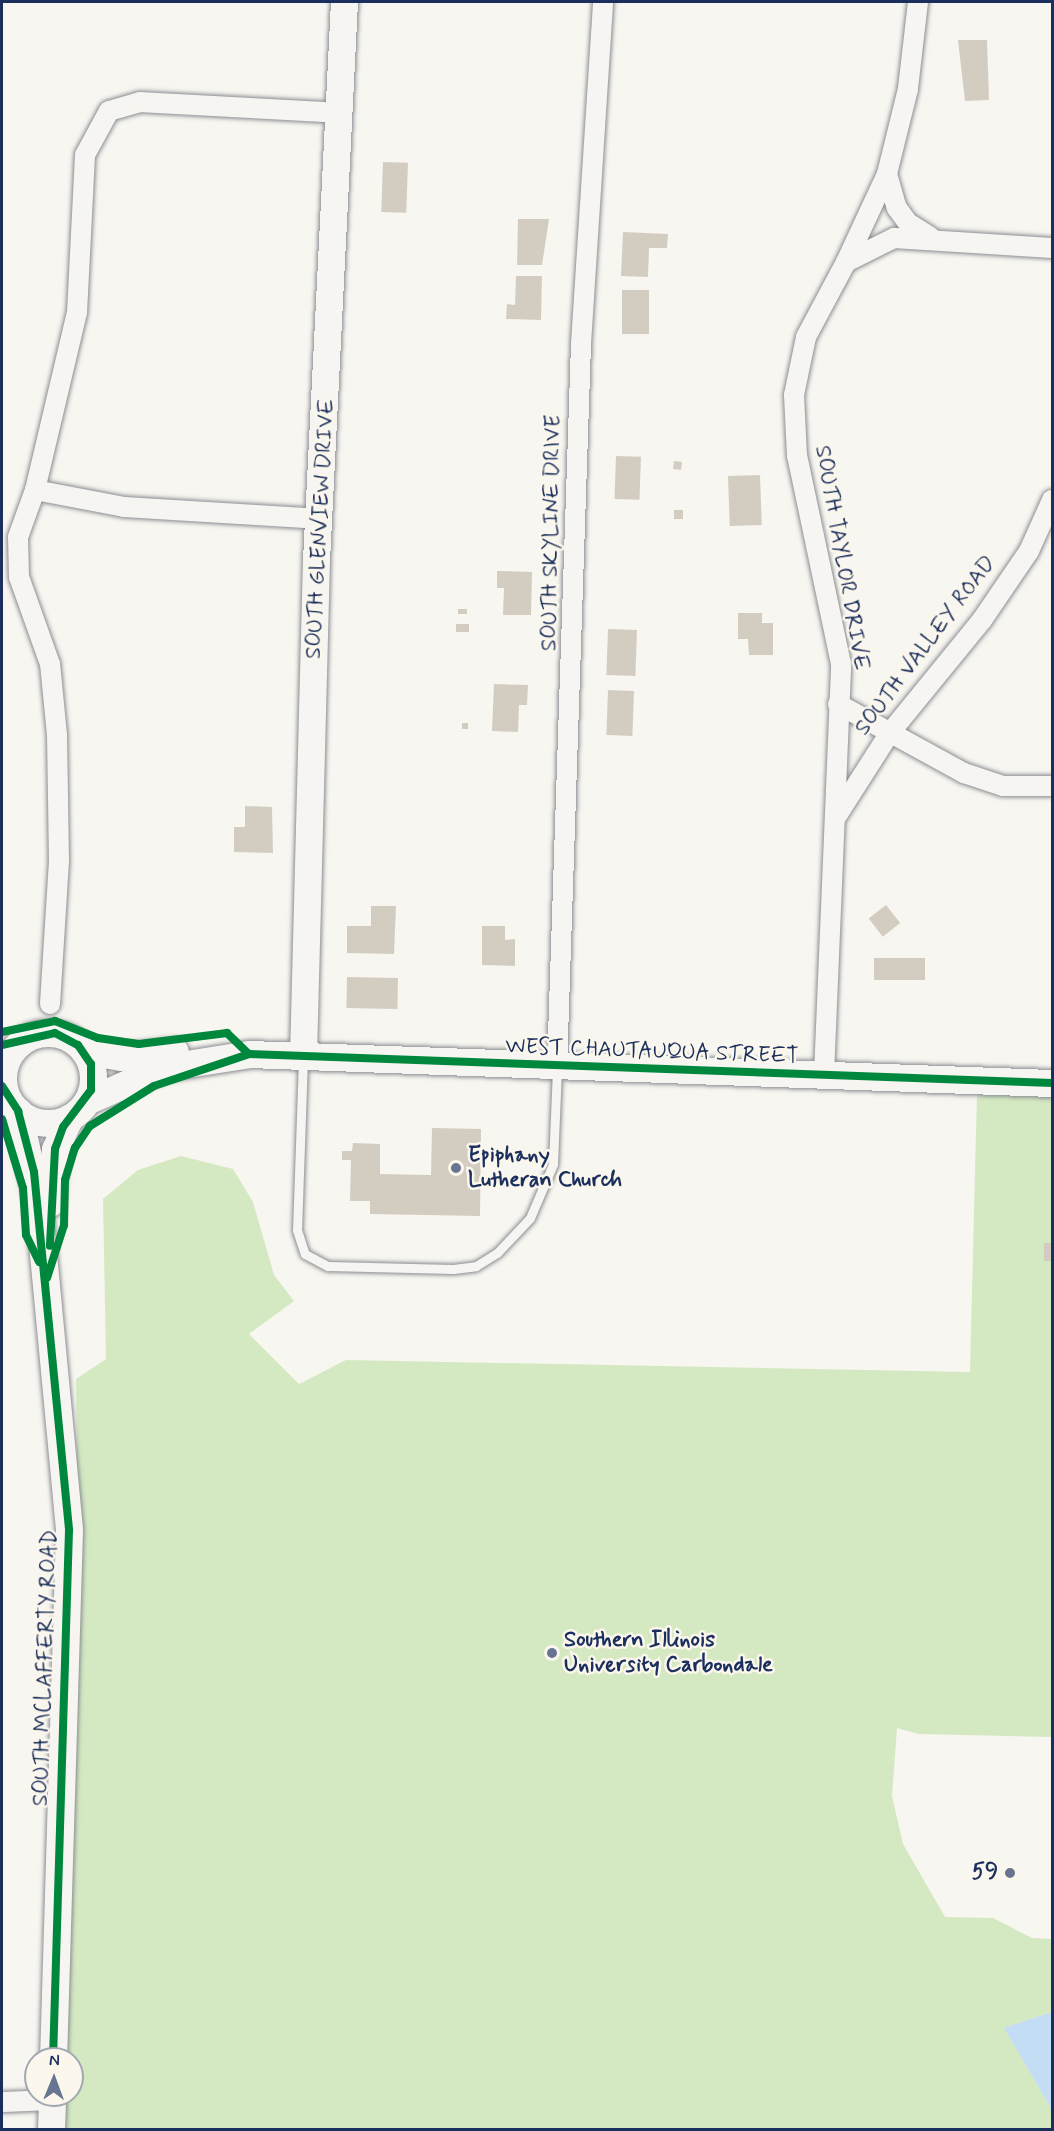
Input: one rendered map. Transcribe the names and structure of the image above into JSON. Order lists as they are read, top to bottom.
{
  "streets": {
    "street": [
      "SOUTH GLENVIEW DRIVE",
      "SOUTH SKYLINE DRIVE",
      "SOUTH TAYLOR DRIVE",
      "SOUTH VALLEY ROAD",
      "WEST CHAUTAUQUA STREET",
      "SOUTH MCLAFFERTY ROAD"
    ]
  },
  "crossings": [
    ["SOUTH GLENVIEW DRIVE", "WEST CHAUTAUQUA STREET"],
    ["SOUTH SKYLINE DRIVE", "WEST CHAUTAUQUA STREET"],
    ["SOUTH TAYLOR DRIVE", "SOUTH VALLEY ROAD"],
    ["SOUTH TAYLOR DRIVE", "WEST CHAUTAUQUA STREET"],
    ["WEST CHAUTAUQUA STREET", "SOUTH MCLAFFERTY ROAD"]
  ],
  "places": ["Epiphany Lutheran Church", "Southern Illinois University Carbondale", "59"],
  "north": "top"
}
